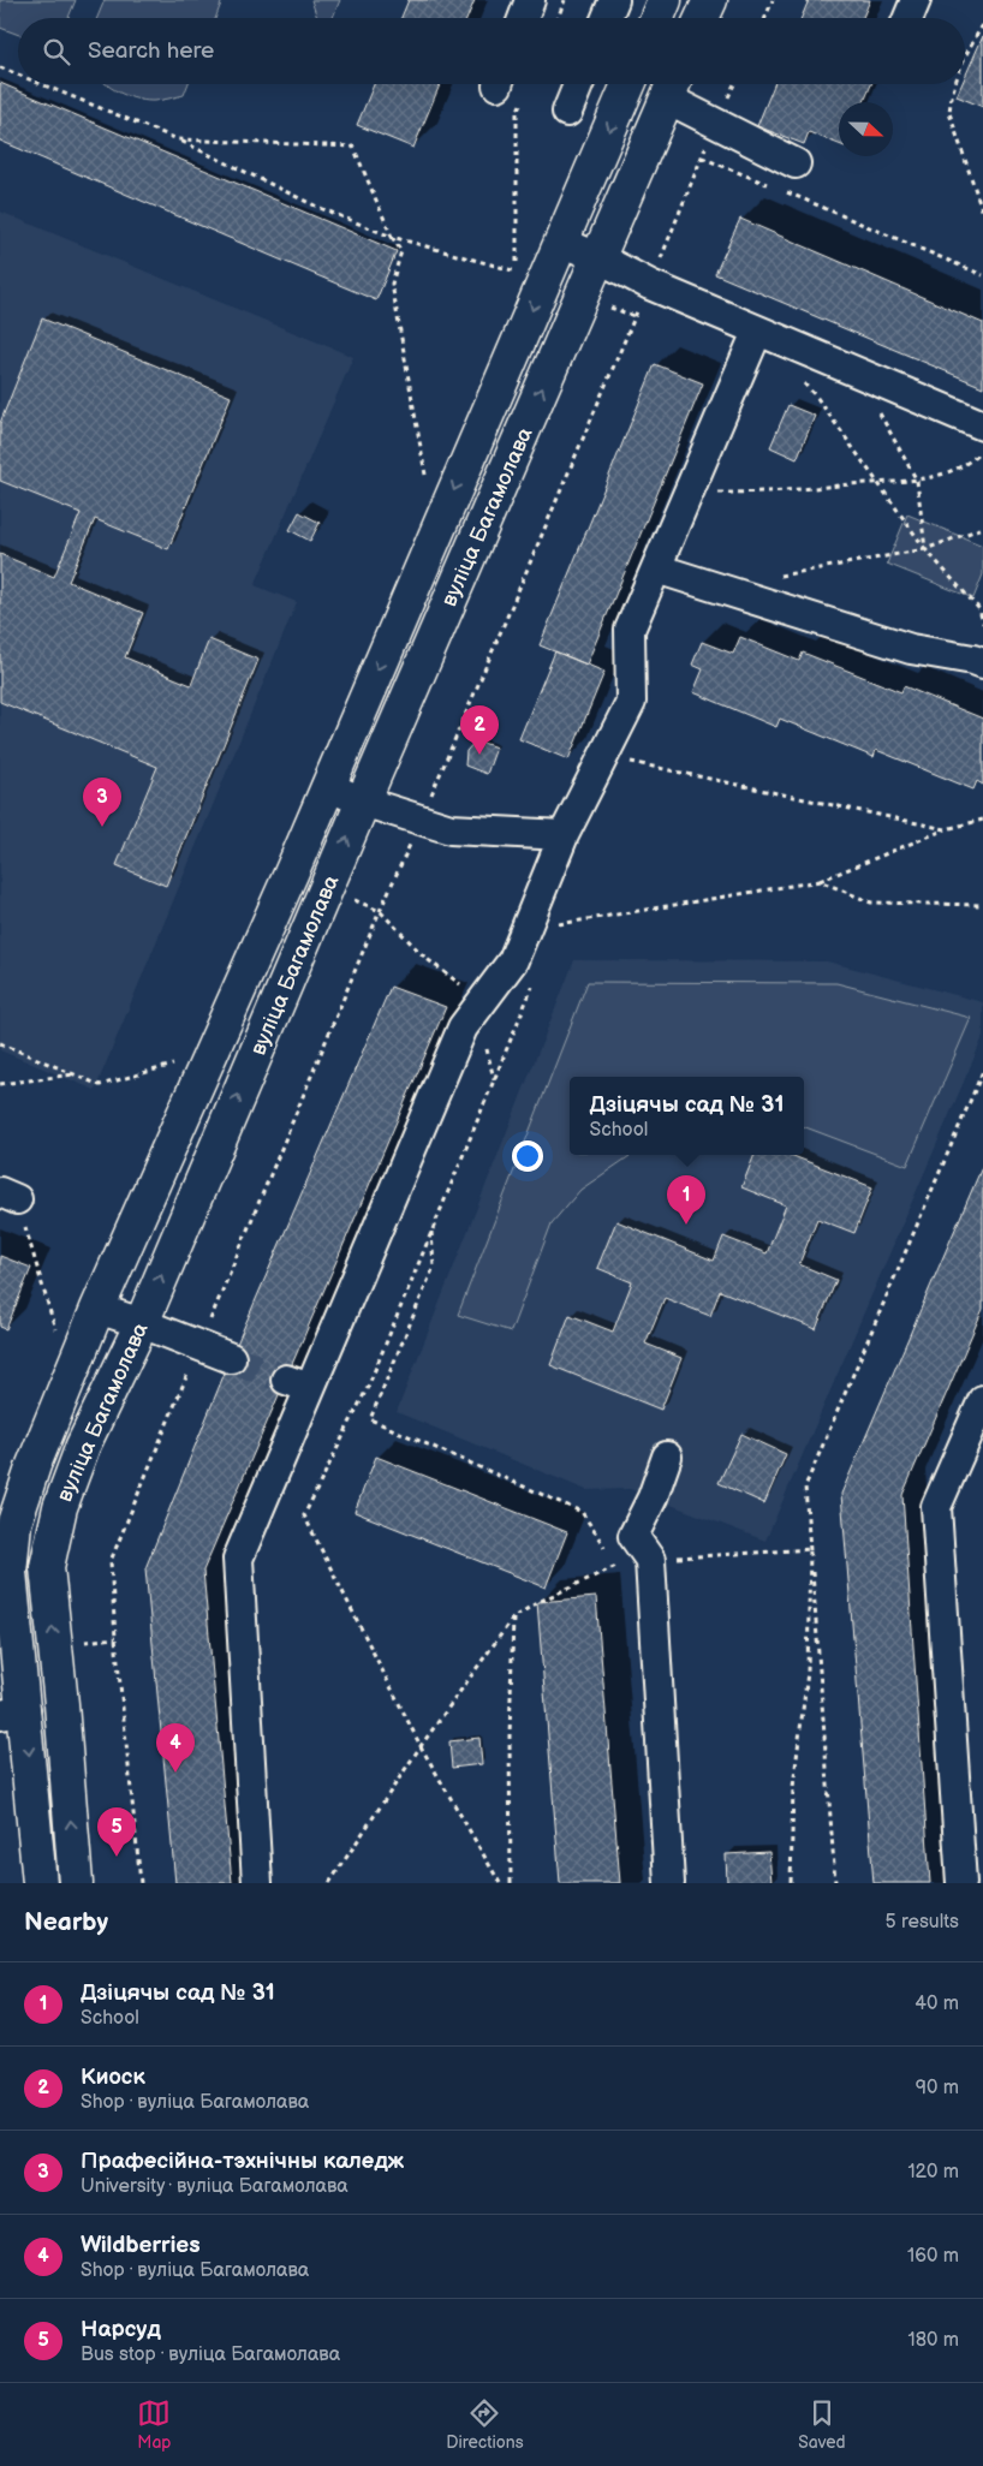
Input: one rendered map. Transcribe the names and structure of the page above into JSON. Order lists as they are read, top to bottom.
{
  "streets": {
    "main road": ["вуліца Багамолава"]
  },
  "north": "right",
  "page": {
    "search": "Search here",
    "pins": [
      "2",
      "3",
      "1",
      "4",
      "5"
    ],
    "popup": ["Дзіцячы сад № 31", "School"],
    "heading": ["Nearby", "5 results"],
    "list": [
      {
        "mark": "1",
        "name": "Дзіцячы сад № 31",
        "note": "School",
        "value": "40 m"
      },
      {
        "mark": "2",
        "name": "Киоск",
        "note": "Shop · вуліца Багамолава",
        "value": "90 m"
      },
      {
        "mark": "3",
        "name": "Прафесійна-тэхнічны каледж",
        "note": "University · вуліца Багамолава",
        "value": "120 m"
      },
      {
        "mark": "4",
        "name": "Wildberries",
        "note": "Shop · вуліца Багамолава",
        "value": "160 m"
      },
      {
        "mark": "5",
        "name": "Нарсуд",
        "note": "Bus stop · вуліца Багамолава",
        "value": "180 m"
      }
    ],
    "nav": ["Map", "Directions", "Saved"]
  }
}
